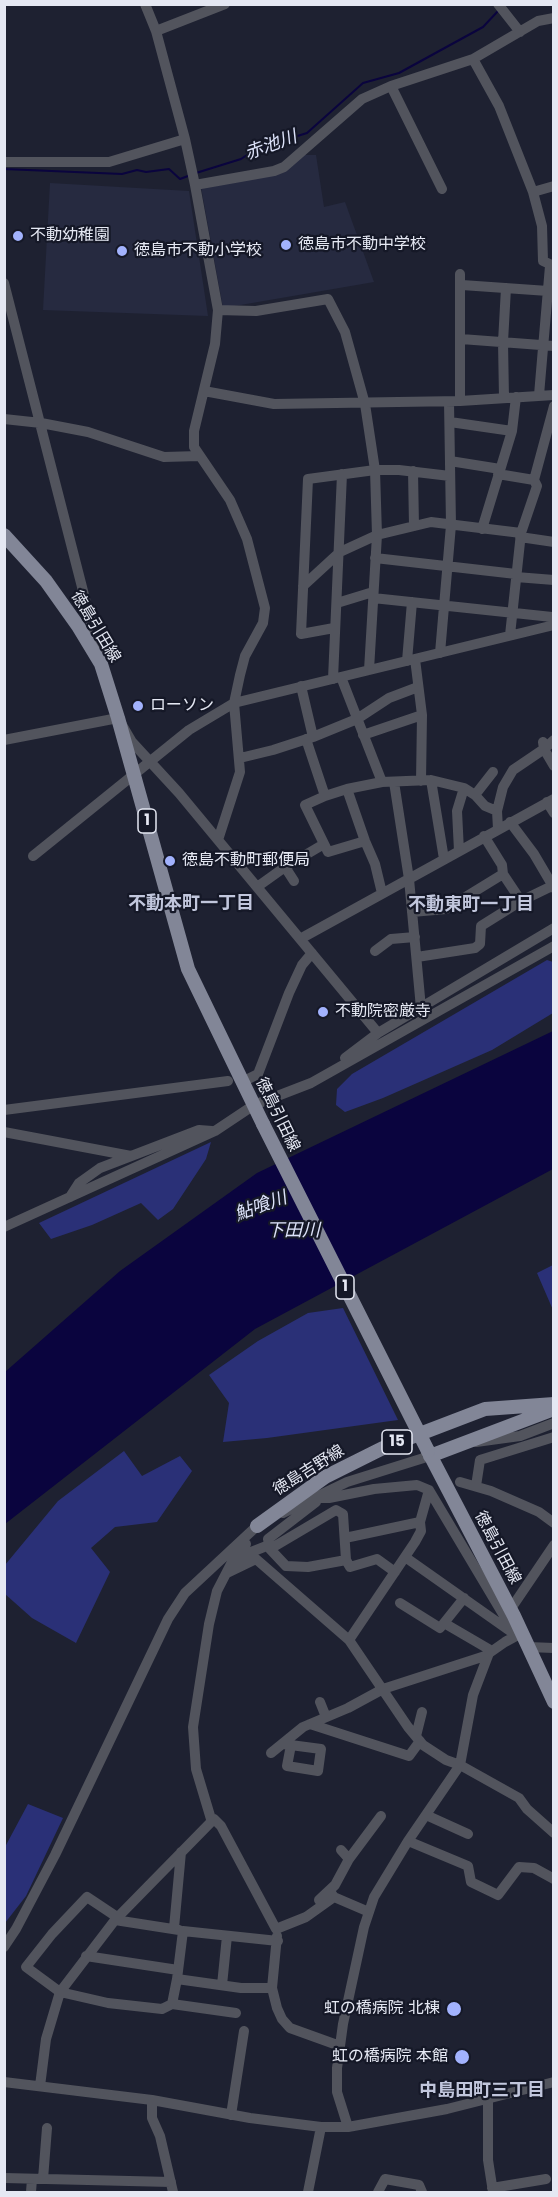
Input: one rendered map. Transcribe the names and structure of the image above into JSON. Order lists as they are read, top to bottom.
{
  "streets": {
    "main road": [
      "徳島引田線",
      "1",
      "15",
      "徳島吉野線"
    ]
  },
  "crossings": [
    ["徳島引田線", "15"]
  ],
  "districts": ["不動本町一丁目", "不動東町一丁目", "中島田町三丁目"],
  "water": ["赤池川", "鮎喰川", "下田川"],
  "places": [
    "不動幼稚園",
    "徳島市不動中学校",
    "徳島市不動小学校",
    "ローソン",
    "徳島不動町郵便局",
    "不動院密厳寺",
    "虹の橋病院 北棟",
    "虹の橋病院 本館"
  ]
}
